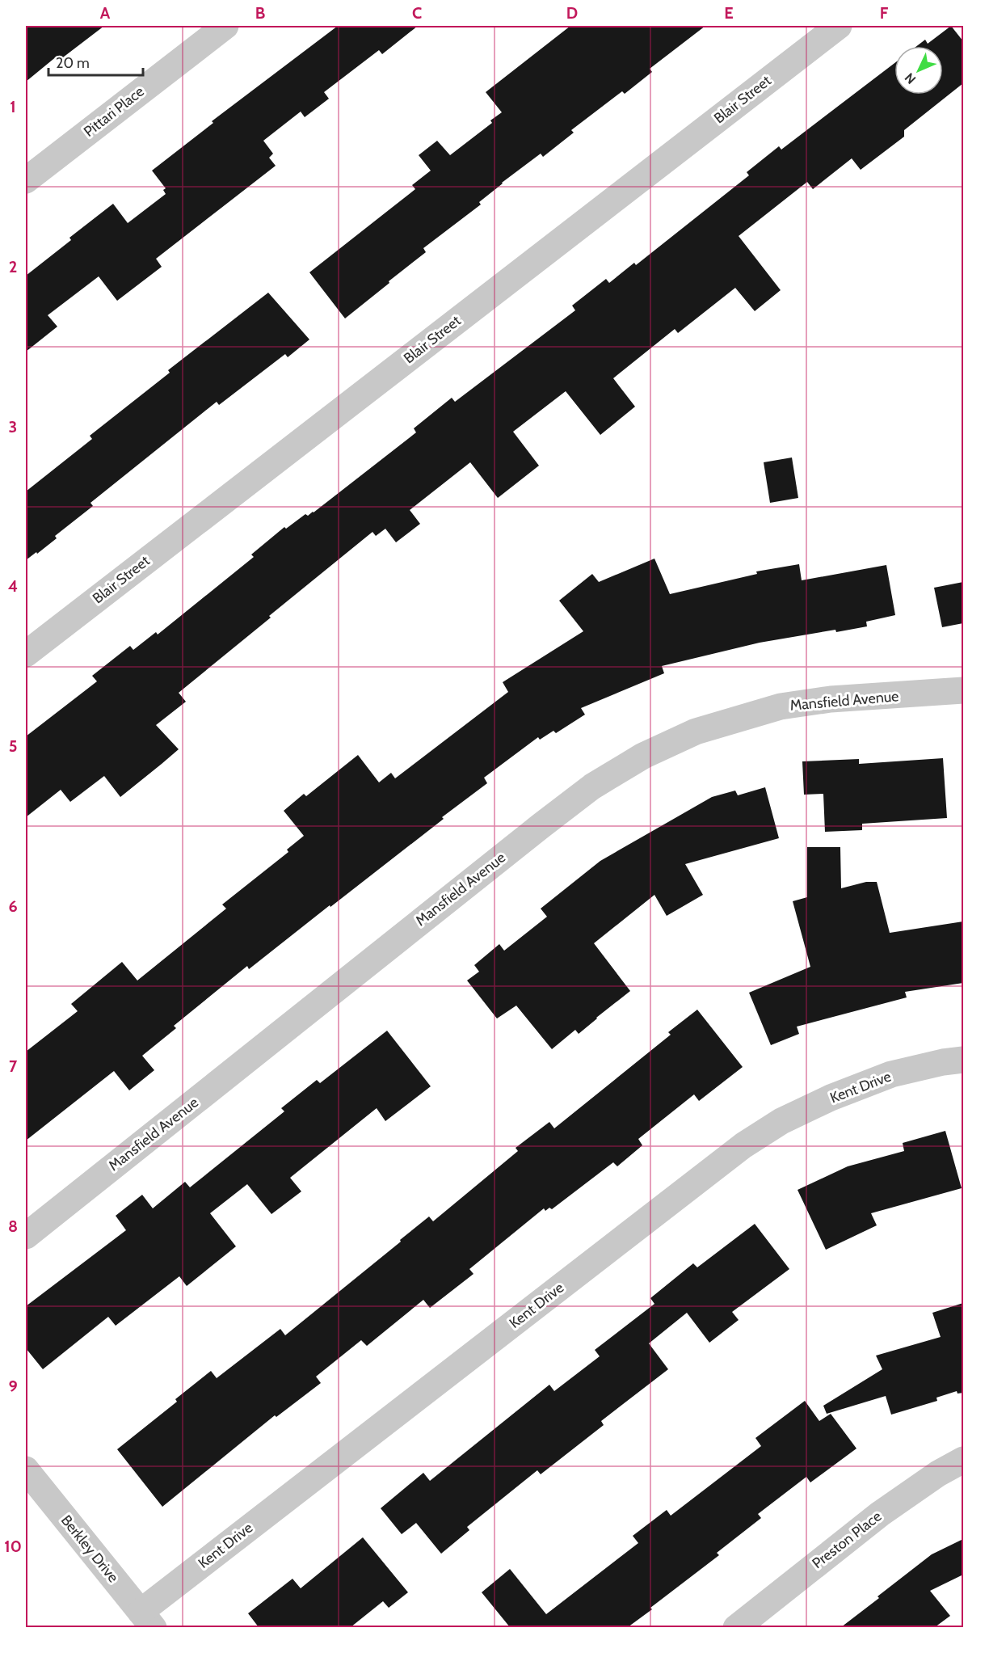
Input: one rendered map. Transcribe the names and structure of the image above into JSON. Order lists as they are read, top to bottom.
{
  "streets": {
    "street": [
      "Blair Street",
      "Pittari Place",
      "Mansfield Avenue",
      "Kent Drive",
      "Preston Place",
      "Berkley Drive"
    ]
  },
  "crossings": [
    ["Kent Drive", "Berkley Drive"]
  ],
  "scale_bar": "20 m",
  "north": "bottom left",
  "grid": {
    "columns": [
      "A",
      "B",
      "C",
      "D",
      "E",
      "F"
    ],
    "rows": [
      "1",
      "2",
      "3",
      "4",
      "5",
      "6",
      "7",
      "8",
      "9",
      "10"
    ]
  }
}
